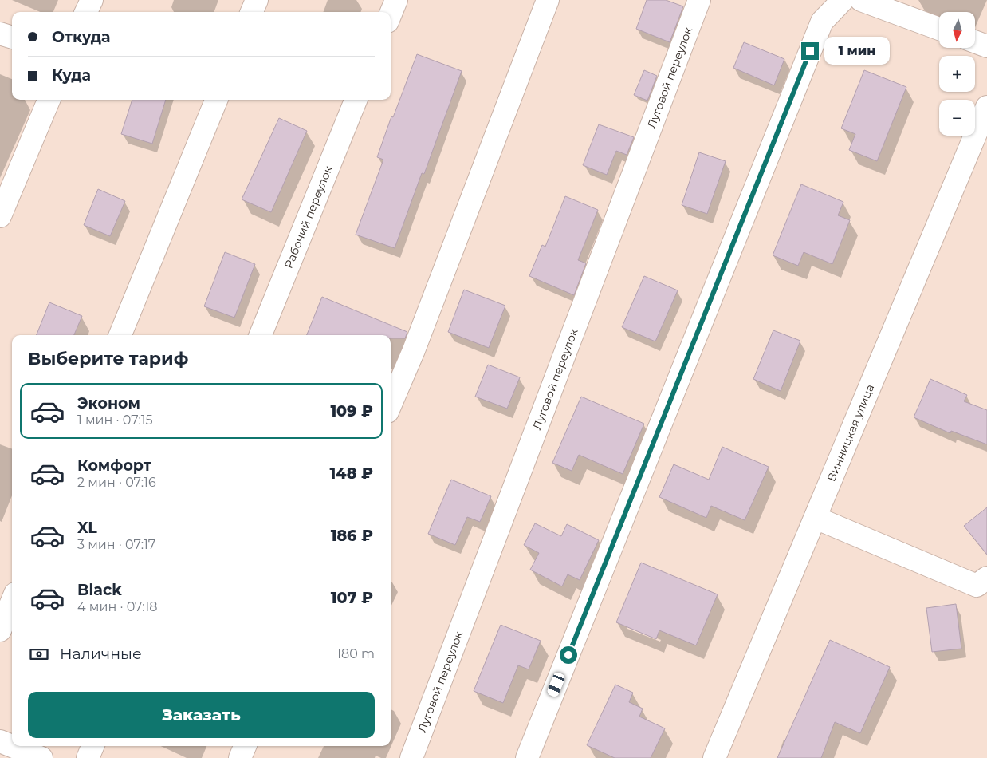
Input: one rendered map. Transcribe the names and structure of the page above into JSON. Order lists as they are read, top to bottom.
{
  "streets": {
    "street": ["Луговой переулок", "Рабочий переулок", "Винницкая улица"]
  },
  "north": "bottom",
  "page": {
    "map_buttons": ["+", "−"],
    "banner": ["Откуда", "Куда"],
    "bubble": "1 мин",
    "heading": "Выберите тариф",
    "list": [
      {
        "name": "Эконом",
        "note": "1 мин · 07:15",
        "value": "109 ₽"
      },
      {
        "name": "Комфорт",
        "note": "2 мин · 07:16",
        "value": "148 ₽"
      },
      {
        "name": "XL",
        "note": "3 мин · 07:17",
        "value": "186 ₽"
      },
      {
        "name": "Black",
        "note": "4 мин · 07:18",
        "value": "107 ₽"
      }
    ],
    "pay": ["Наличные", "180 m"],
    "buttons": "Заказать"
  }
}
